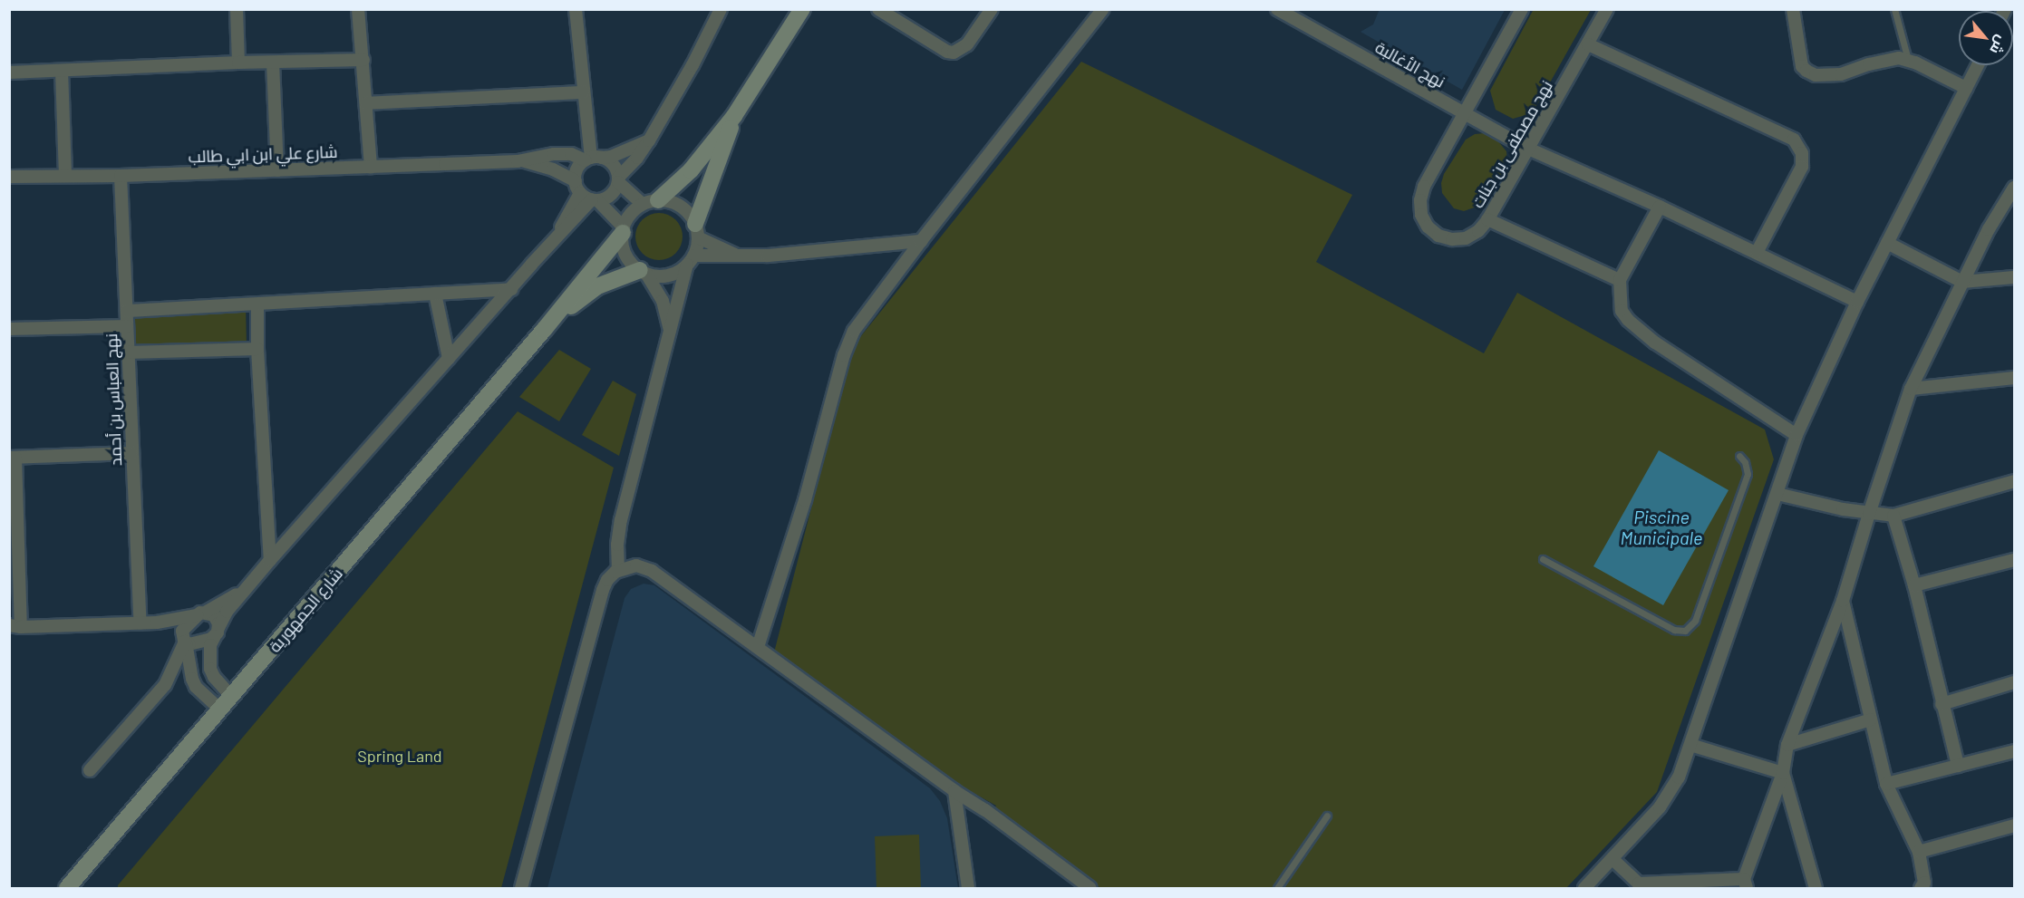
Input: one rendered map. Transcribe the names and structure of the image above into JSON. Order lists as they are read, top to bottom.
{
  "streets": {
    "street": [
      "نهج الأغالبة",
      "نهج مصطفى بن جنات",
      "شارع علي ابن ابي طالب",
      "نهج العباس بن أحمد",
      "شارع الجمهورية"
    ]
  },
  "crossings": [
    ["نهج الأغالبة", "نهج مصطفى بن جنات"],
    ["شارع علي ابن ابي طالب", "نهج العباس بن أحمد"]
  ],
  "water": ["Piscine Municipale"],
  "parks": ["Spring Land"],
  "north": "bottom right"
}
